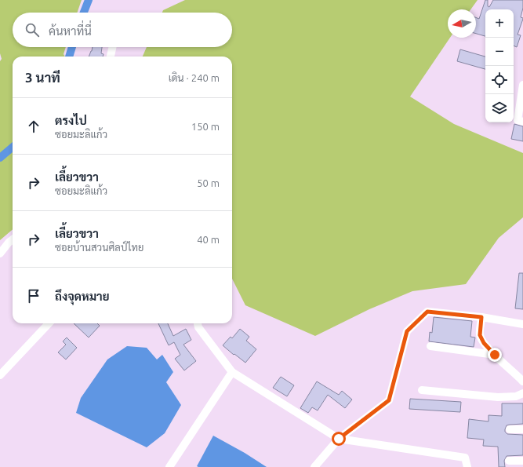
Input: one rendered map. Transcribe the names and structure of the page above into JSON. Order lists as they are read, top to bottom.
{
  "north": "left",
  "page": {
    "map_buttons": ["+", "−"],
    "search": "ค้นหาที่นี่",
    "heading": ["3 นาที", "เดิน · 240 m"],
    "list": [
      ["ตรงไป", "ซอยมะลิแก้ว", "150 m"],
      ["เลี้ยวขวา", "ซอยมะลิแก้ว", "50 m"],
      ["เลี้ยวขวา", "ซอยบ้านสวนศิลป์ไทย", "40 m"],
      "ถึงจุดหมาย"
    ]
  }
}
